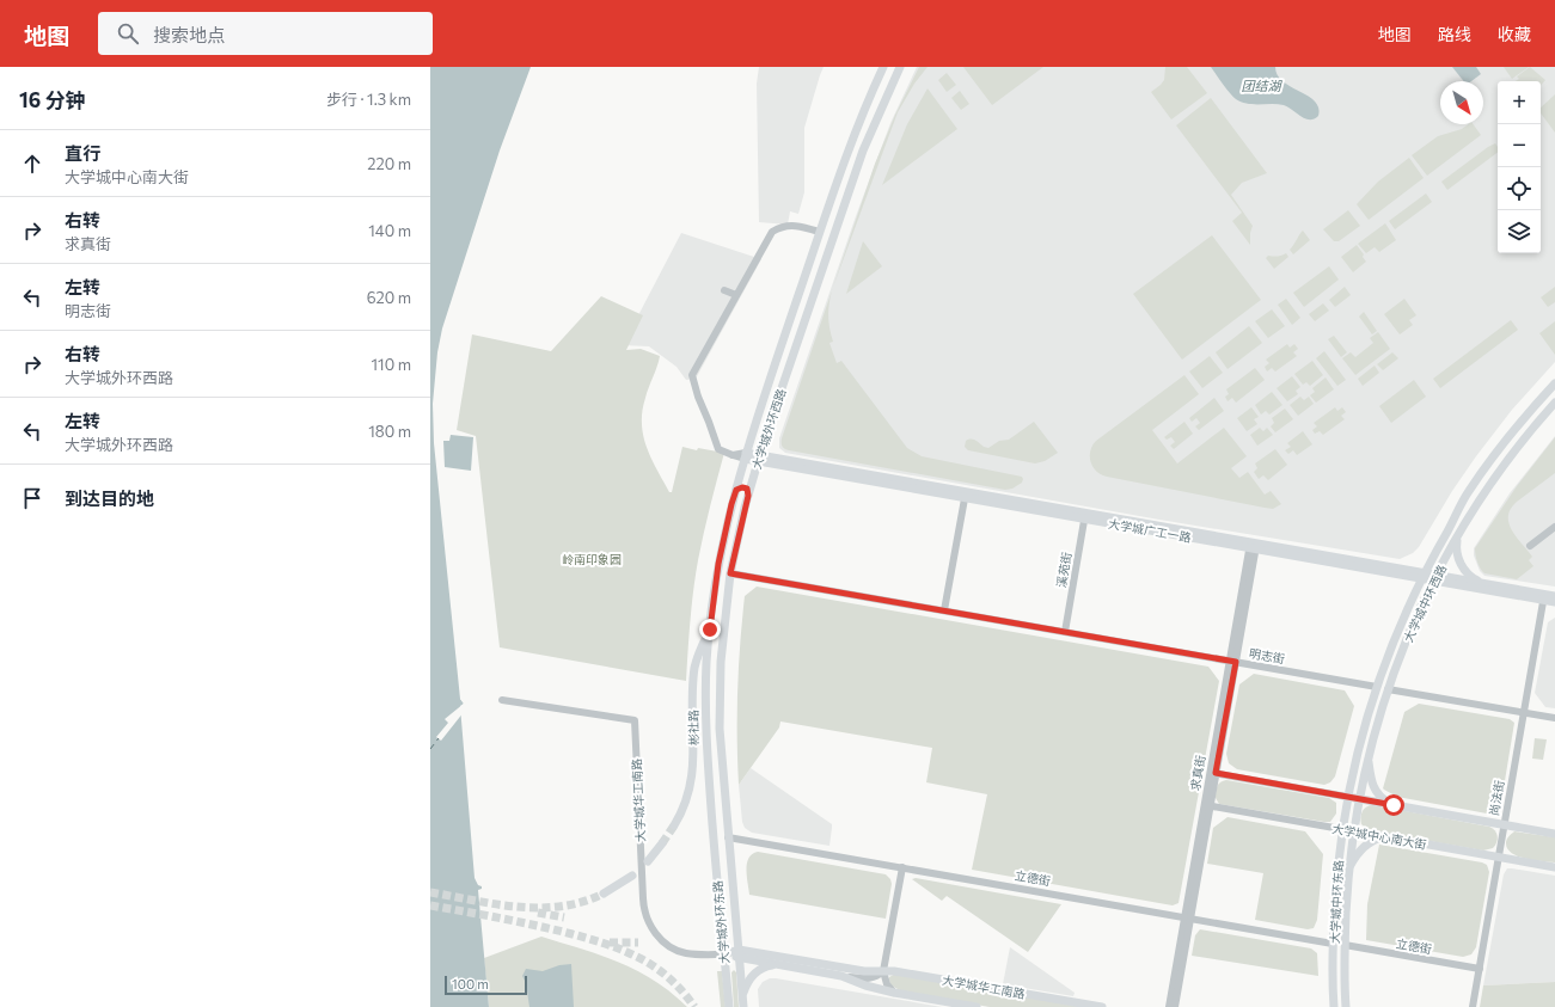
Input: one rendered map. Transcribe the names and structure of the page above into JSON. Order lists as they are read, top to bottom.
{
  "streets": {
    "main road": [
      "大学城外环西路",
      "大学城广工一路",
      "大学城中环西路",
      "彬社路",
      "大学城华工南路",
      "大学城中心南大街",
      "大学城中环东路",
      "大学城外环东路"
    ],
    "street": [
      "溪苑街",
      "明志街",
      "求真街",
      "尚法街",
      "立德街"
    ]
  },
  "crossings": [
    ["大学城外环西路", "大学城广工一路"],
    ["大学城外环西路", "明志街"],
    ["大学城外环西路", "彬社路"],
    ["大学城外环西路", "立德街"],
    ["大学城外环西路", "大学城外环东路"],
    ["大学城广工一路", "溪苑街"],
    ["大学城广工一路", "大学城中环西路"],
    ["大学城广工一路", "求真街"],
    ["大学城广工一路", "尚法街"],
    ["溪苑街", "明志街"],
    ["大学城中环西路", "明志街"],
    ["大学城中环西路", "大学城中心南大街"],
    ["大学城中环西路", "大学城中环东路"],
    ["明志街", "求真街"],
    ["求真街", "大学城中心南大街"],
    ["求真街", "立德街"],
    ["尚法街", "大学城中心南大街"],
    ["尚法街", "立德街"],
    ["大学城华工南路", "大学城外环东路"],
    ["大学城中心南大街", "大学城中环东路"],
    ["立德街", "大学城中环东路"],
    ["立德街", "大学城外环东路"]
  ],
  "water": ["团结湖"],
  "parks": ["岭南印象园"],
  "scale_bar": "100 m",
  "north": "bottom right",
  "page": {
    "header": "地图",
    "search": "搜索地点",
    "nav": ["地图", "路线", "收藏"],
    "heading": ["16 分钟", "步行 · 1.3 km"],
    "map_buttons": ["+", "−"],
    "list": [
      ["直行", "大学城中心南大街", "220 m"],
      ["右转", "求真街", "140 m"],
      ["左转", "明志街", "620 m"],
      ["右转", "大学城外环西路", "110 m"],
      ["左转", "大学城外环西路", "180 m"],
      "到达目的地"
    ],
    "scale": "100 m"
  }
}
